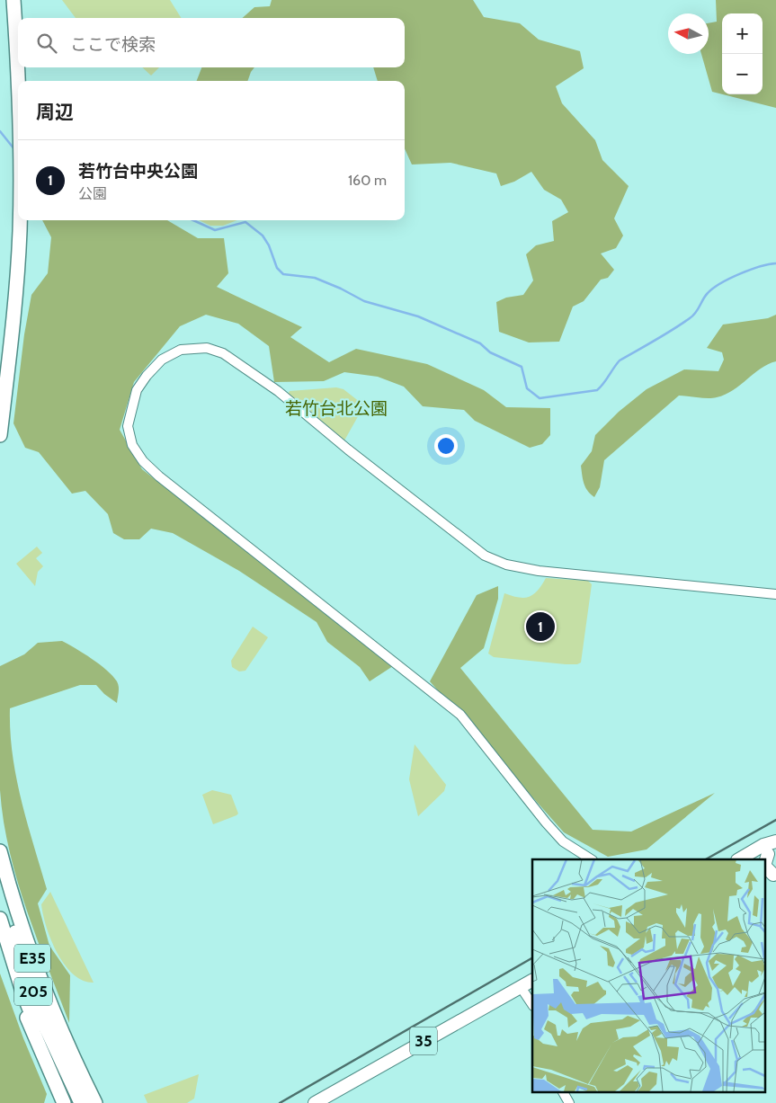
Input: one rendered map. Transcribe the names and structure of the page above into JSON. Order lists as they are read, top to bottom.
{
  "streets": {
    "highway": ["E35", "205", "35"]
  },
  "parks": ["若竹台北公園"],
  "north": "left",
  "page": {
    "map_buttons": ["+", "−"],
    "search": "ここで検索",
    "heading": "周辺",
    "list": [
      {
        "mark": "1",
        "name": "若竹台中央公園",
        "note": "公園",
        "value": "160 m"
      }
    ],
    "pins": "1"
  }
}
